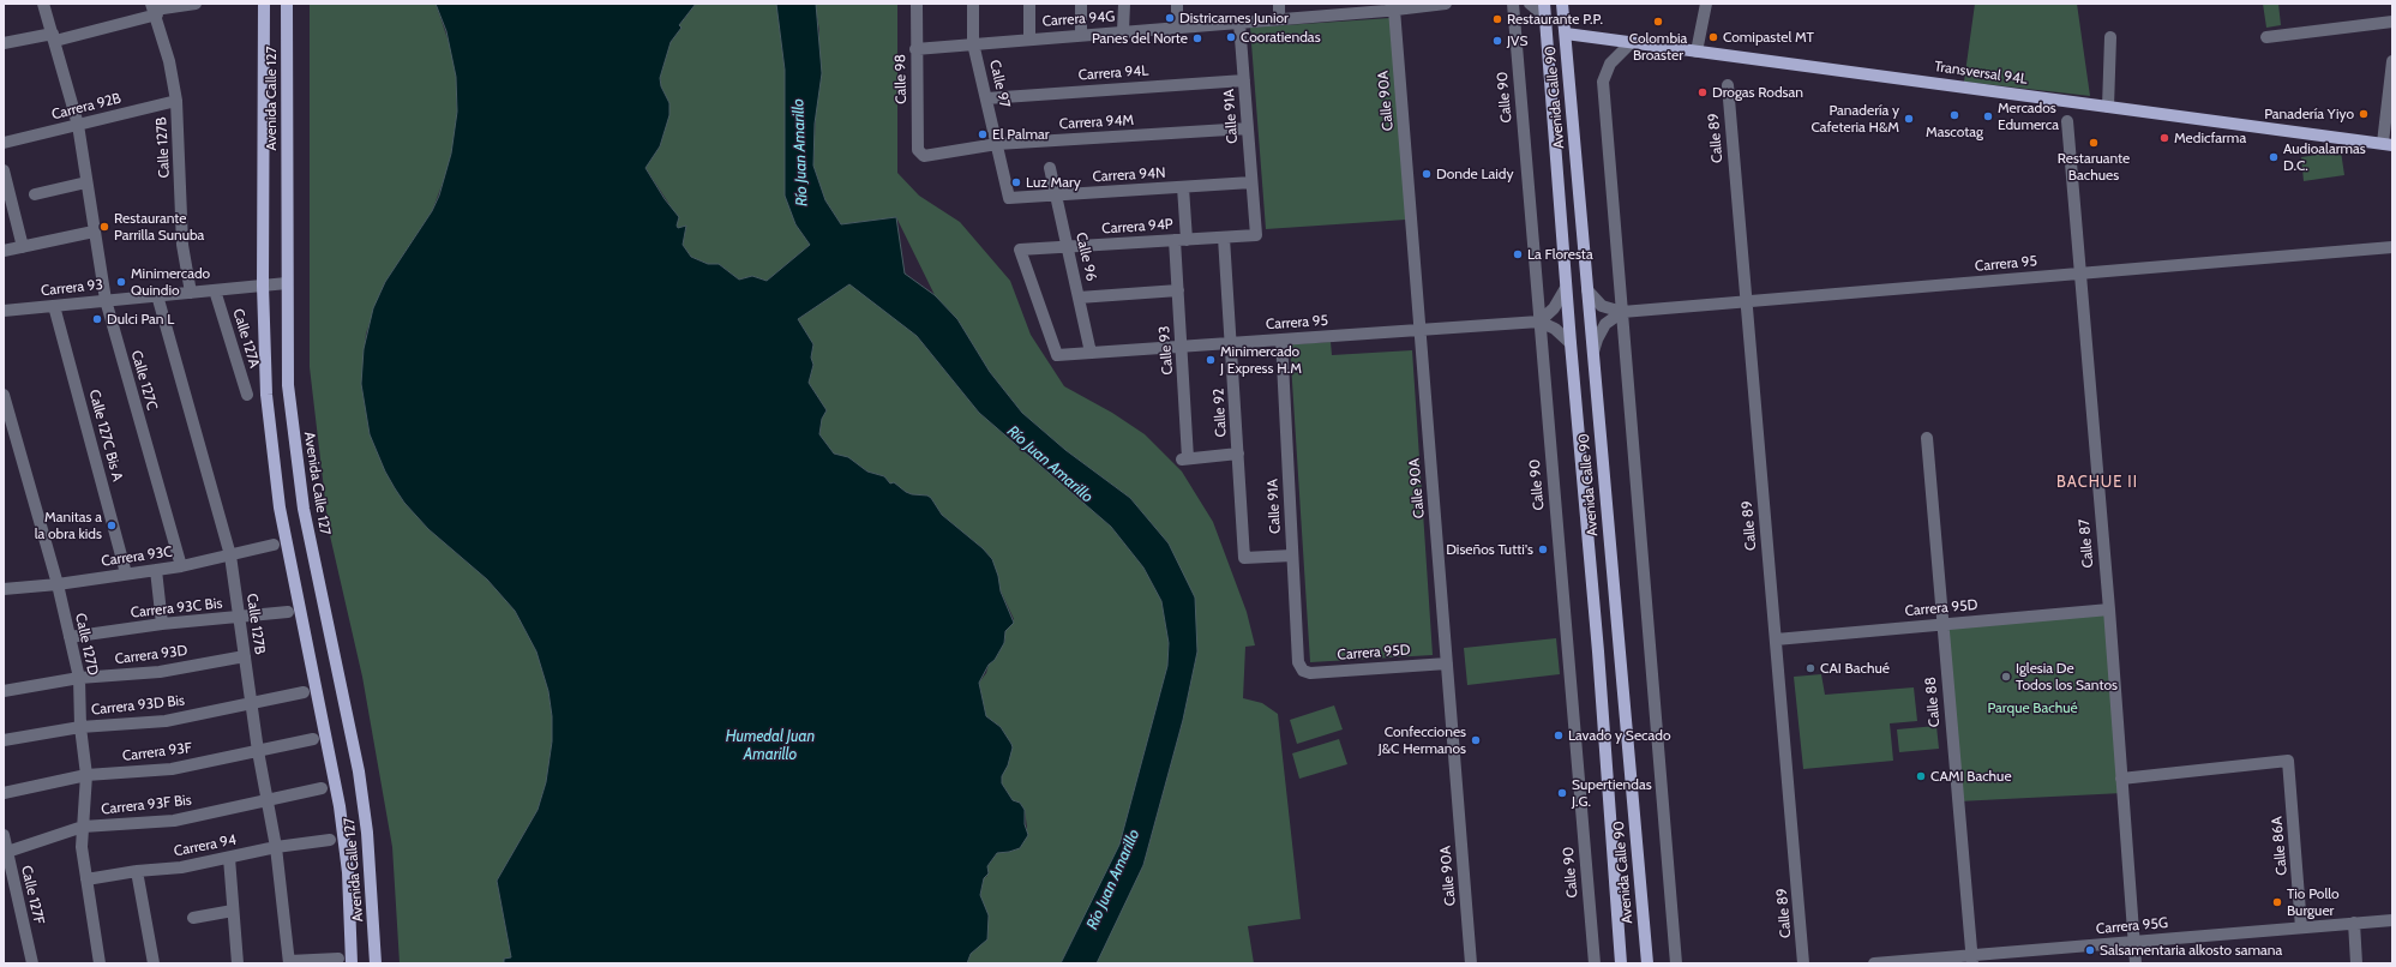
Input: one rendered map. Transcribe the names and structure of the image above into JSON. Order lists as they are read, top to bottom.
{
  "streets": {
    "main road": ["Transversal 94L", "Avenida Calle 90", "Avenida Calle 127"],
    "street": [
      "Carrera 94G",
      "Carrera 94L",
      "Calle 98",
      "Calle 97",
      "Calle 90",
      "Calle 90A",
      "Carrera 92B",
      "Calle 91A",
      "Carrera 94M",
      "Calle 89",
      "Calle 127B",
      "Carrera 94N",
      "Carrera 94P",
      "Calle 96",
      "Carrera 95",
      "Carrera 93",
      "Calle 127A",
      "Calle 93",
      "Calle 127C",
      "Calle 92",
      "Calle 127C Bis A",
      "Calle 87",
      "Carrera 93C",
      "Carrera 93C Bis",
      "Carrera 95D",
      "Calle 127D",
      "Carrera 93D",
      "Calle 88",
      "Carrera 93D Bis",
      "Carrera 93F",
      "Carrera 93F Bis",
      "Carrera 94",
      "Calle 86A",
      "Calle 127F",
      "Carrera 95G"
    ]
  },
  "crossings": [
    ["Carrera 94G", "Calle 98"],
    ["Carrera 94G", "Calle 97"],
    ["Carrera 94G", "Calle 90A"],
    ["Carrera 94G", "Calle 91A"],
    ["Carrera 94L", "Calle 97"],
    ["Carrera 94L", "Calle 91A"],
    ["Transversal 94L", "Avenida Calle 90"],
    ["Calle 98", "Carrera 94M"],
    ["Calle 97", "Carrera 94M"],
    ["Calle 97", "Carrera 94N"],
    ["Calle 90", "Carrera 95"],
    ["Avenida Calle 90", "Carrera 95"],
    ["Avenida Calle 127", "Carrera 93"],
    ["Calle 90A", "Carrera 95"],
    ["Calle 90A", "Carrera 95D"],
    ["Carrera 92B", "Calle 127B"],
    ["Carrera 92B", "Calle 127C"],
    ["Calle 91A", "Carrera 94M"],
    ["Calle 91A", "Carrera 94N"],
    ["Calle 91A", "Carrera 94P"],
    ["Calle 91A", "Carrera 95"],
    ["Calle 91A", "Calle 92"],
    ["Calle 91A", "Carrera 95D"],
    ["Calle 89", "Carrera 95"],
    ["Calle 89", "Carrera 95D"],
    ["Calle 127B", "Carrera 93"],
    ["Calle 127B", "Carrera 93C"],
    ["Calle 127B", "Carrera 93C Bis"],
    ["Calle 127B", "Carrera 93D"],
    ["Calle 127B", "Carrera 93D Bis"],
    ["Calle 127B", "Carrera 93F"],
    ["Calle 127B", "Carrera 93F Bis"],
    ["Calle 127B", "Carrera 94"],
    ["Carrera 94N", "Calle 96"],
    ["Carrera 94N", "Calle 93"],
    ["Carrera 94P", "Calle 96"],
    ["Carrera 94P", "Carrera 95"],
    ["Carrera 94P", "Calle 93"],
    ["Carrera 94P", "Calle 92"],
    ["Calle 96", "Carrera 95"],
    ["Carrera 95", "Calle 93"],
    ["Carrera 95", "Calle 92"],
    ["Carrera 95", "Calle 87"],
    ["Carrera 93", "Calle 127A"],
    ["Carrera 93", "Calle 127C"],
    ["Carrera 93", "Calle 127C Bis A"],
    ["Calle 93", "Calle 92"],
    ["Calle 127C", "Carrera 93C"],
    ["Calle 127C Bis A", "Carrera 93C"],
    ["Calle 87", "Carrera 95D"],
    ["Calle 87", "Calle 86A"],
    ["Calle 87", "Carrera 95G"],
    ["Carrera 93C", "Calle 127D"],
    ["Carrera 93C Bis", "Calle 127D"],
    ["Carrera 95D", "Calle 88"],
    ["Calle 127D", "Carrera 93D"],
    ["Calle 127D", "Carrera 93D Bis"],
    ["Calle 127D", "Carrera 93F"],
    ["Calle 127D", "Carrera 93F Bis"],
    ["Calle 127D", "Carrera 94"],
    ["Calle 88", "Carrera 95G"],
    ["Carrera 93F Bis", "Calle 127F"],
    ["Calle 86A", "Carrera 95G"]
  ],
  "districts": ["BACHUE II"],
  "water": ["Río Juan Amarillo", "Humedal Juan Amarillo"],
  "parks": ["Parque Bachué"],
  "places": [
    "Districarnes Junior",
    "Restaurante P.P.",
    "Colombia Broaster",
    "Cooratiendas",
    "Comipastel MT",
    "Panes del Norte",
    "JVS",
    "Drogas Rodsan",
    "Panadería Yiyo",
    "Mascotag",
    "Mercados Edumerca",
    "Panadería y Cafeteria H&M",
    "El Palmar",
    "Medicfarma",
    "Restaruante Bachues",
    "Audioalarmas D.C.",
    "Donde Laidy",
    "Luz Mary",
    "Restaurante Parrilla Sunuba",
    "La Floresta",
    "Minimercado Quindio",
    "Dulci Pan L",
    "Minimercado J Express H.M",
    "Manitas a la obra kids",
    "Diseños Tutti's",
    "CAI Bachué",
    "Iglesia De Todos los Santos",
    "Lavado y Secado",
    "Confecciones J&C Hermanos",
    "CAMI Bachue",
    "Supertiendas J.G.",
    "Tio Pollo Burguer",
    "Salsamentaria alkosto samana"
  ]
}
